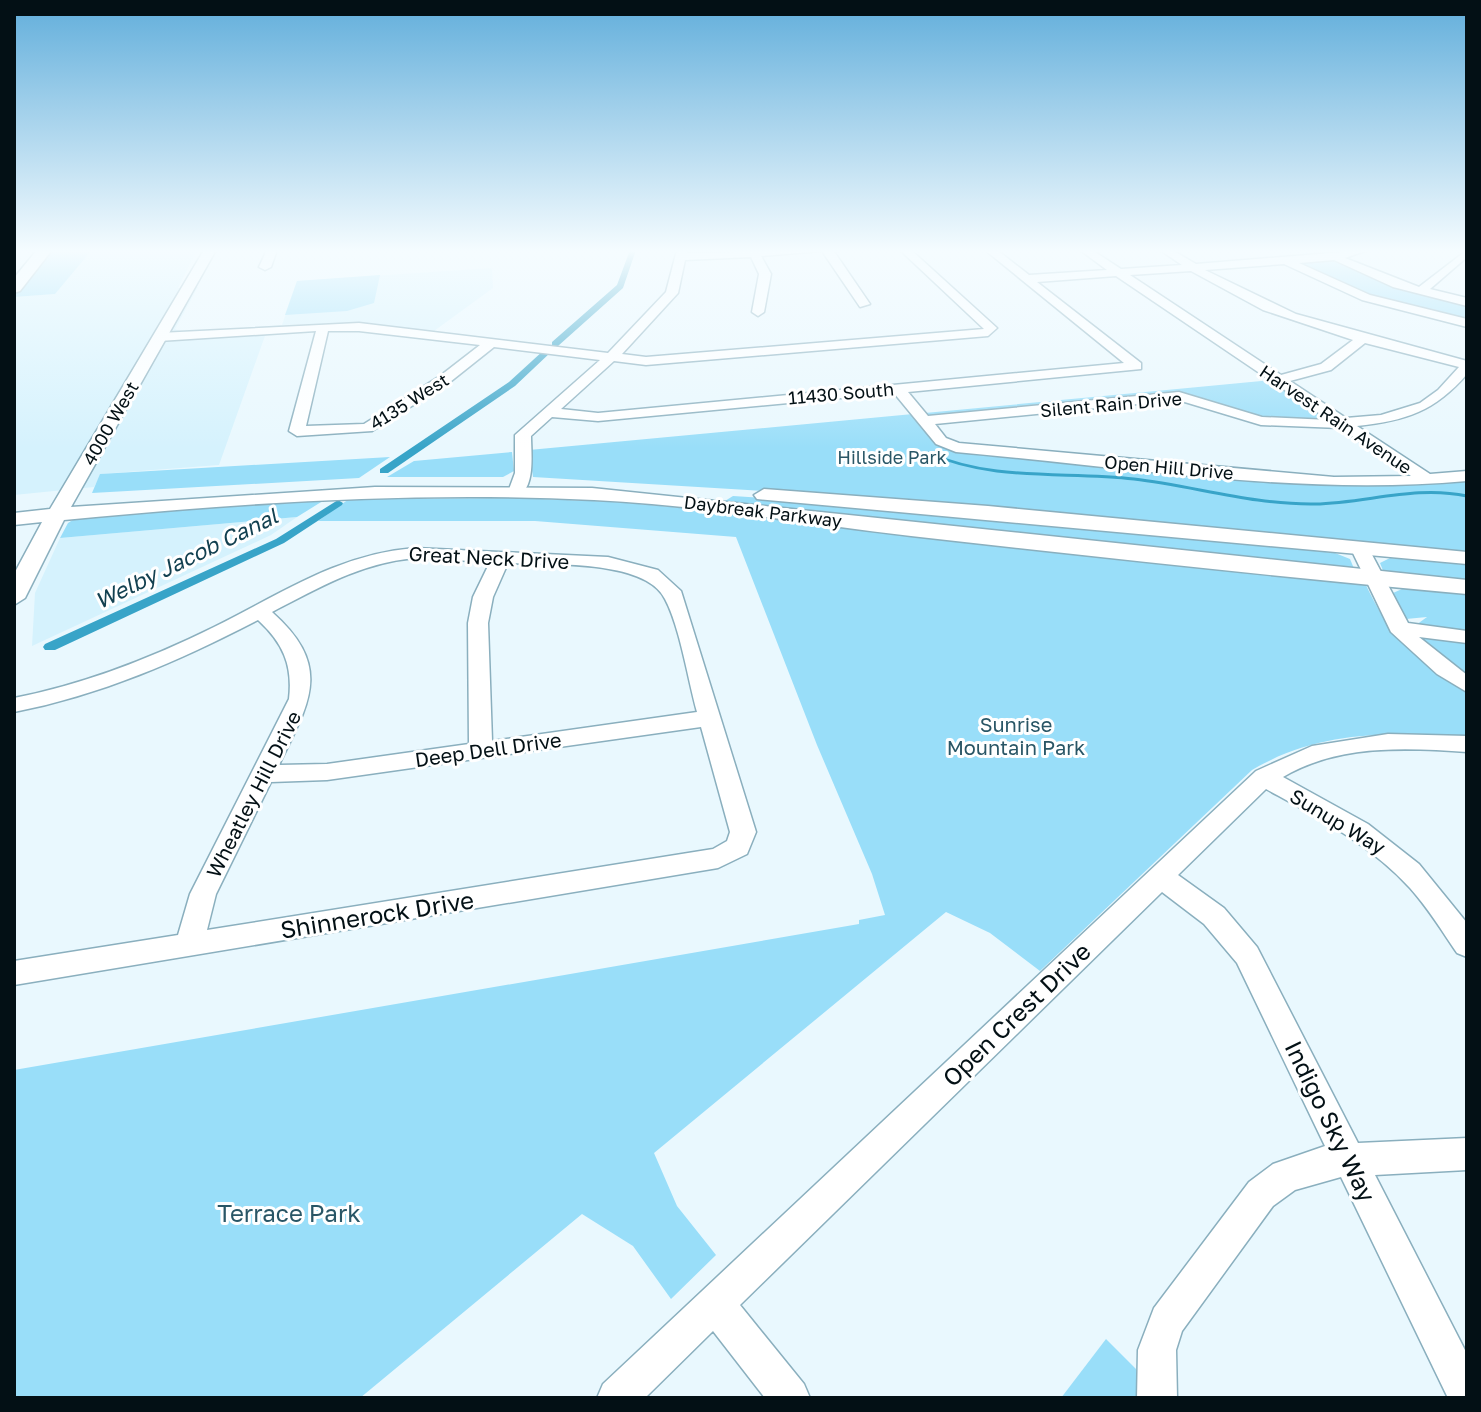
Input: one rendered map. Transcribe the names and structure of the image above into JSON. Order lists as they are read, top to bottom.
{
  "streets": {
    "main road": ["4000 West", "Daybreak Parkway"],
    "street": [
      "11430 South",
      "4135 West",
      "Silent Rain Drive",
      "Harvest Rain Avenue",
      "Open Hill Drive",
      "Great Neck Drive",
      "Deep Dell Drive",
      "Wheatley Hill Drive",
      "Sunup Way",
      "Shinnerock Drive",
      "Open Crest Drive",
      "Indigo Sky Way"
    ]
  },
  "crossings": [
    ["11430 South", "Open Hill Drive"],
    ["Silent Rain Drive", "Harvest Rain Avenue"],
    ["Silent Rain Drive", "Open Hill Drive"],
    ["Harvest Rain Avenue", "Open Hill Drive"],
    ["4000 West", "Daybreak Parkway"],
    ["Great Neck Drive", "Deep Dell Drive"],
    ["Great Neck Drive", "Wheatley Hill Drive"],
    ["Great Neck Drive", "Shinnerock Drive"],
    ["Deep Dell Drive", "Wheatley Hill Drive"],
    ["Wheatley Hill Drive", "Shinnerock Drive"],
    ["Sunup Way", "Open Crest Drive"],
    ["Open Crest Drive", "Indigo Sky Way"]
  ],
  "water": ["Welby Jacob Canal"],
  "parks": ["Hillside Park", "Sunrise Mountain Park", "Terrace Park"]
}
